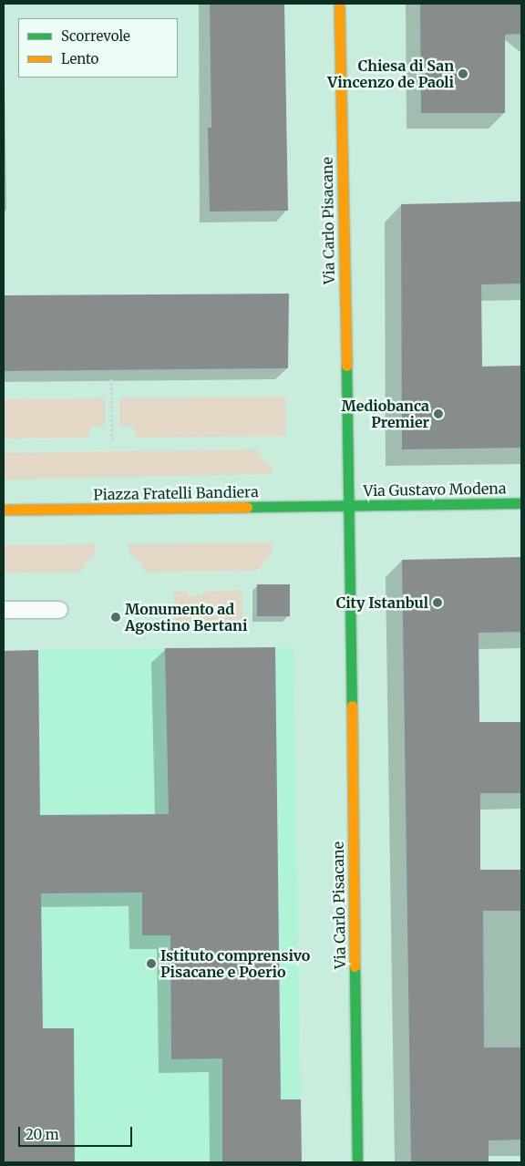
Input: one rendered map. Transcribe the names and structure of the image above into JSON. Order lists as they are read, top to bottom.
{
  "streets": {
    "street": ["Via Carlo Pisacane", "Via Gustavo Modena", "Piazza Fratelli Bandiera"]
  },
  "crossings": [
    ["Via Carlo Pisacane", "Via Gustavo Modena"],
    ["Via Carlo Pisacane", "Piazza Fratelli Bandiera"],
    ["Via Gustavo Modena", "Piazza Fratelli Bandiera"]
  ],
  "places": [
    "Chiesa di San Vincenzo de Paoli",
    "Mediobanca Premier",
    "City Istanbul",
    "Monumento ad Agostino Bertani",
    "Istituto comprensivo Pisacane e Poerio"
  ],
  "legend": ["Scorrevole", "Lento"],
  "scale_bar": "20 m"
}
